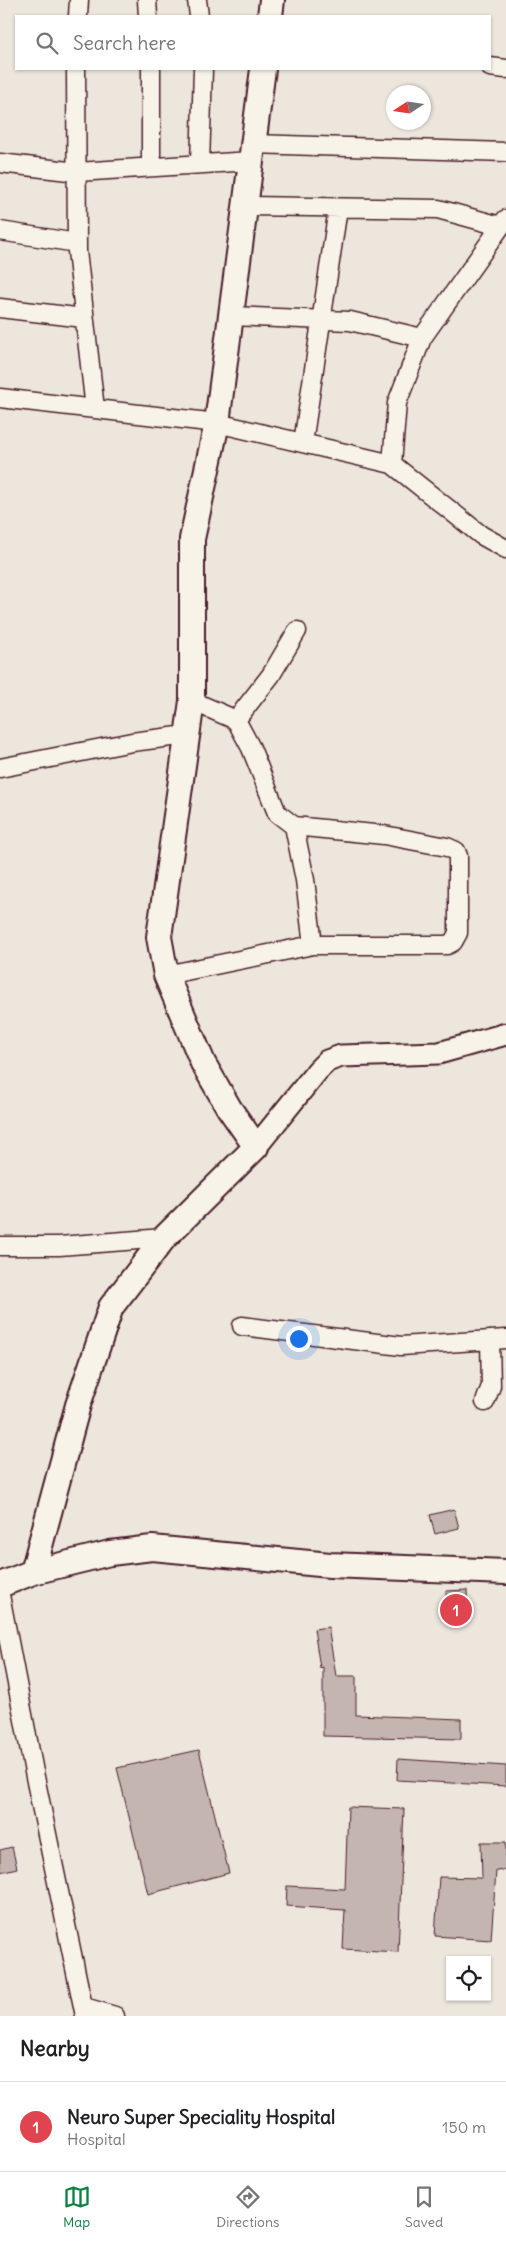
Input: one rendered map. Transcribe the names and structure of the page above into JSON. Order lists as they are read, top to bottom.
{
  "north": "left",
  "page": {
    "search": "Search here",
    "pins": "1",
    "heading": "Nearby",
    "list": [
      {
        "mark": "1",
        "name": "Neuro Super Speciality Hospital",
        "note": "Hospital",
        "value": "150 m"
      }
    ],
    "nav": ["Map", "Directions", "Saved"]
  }
}
